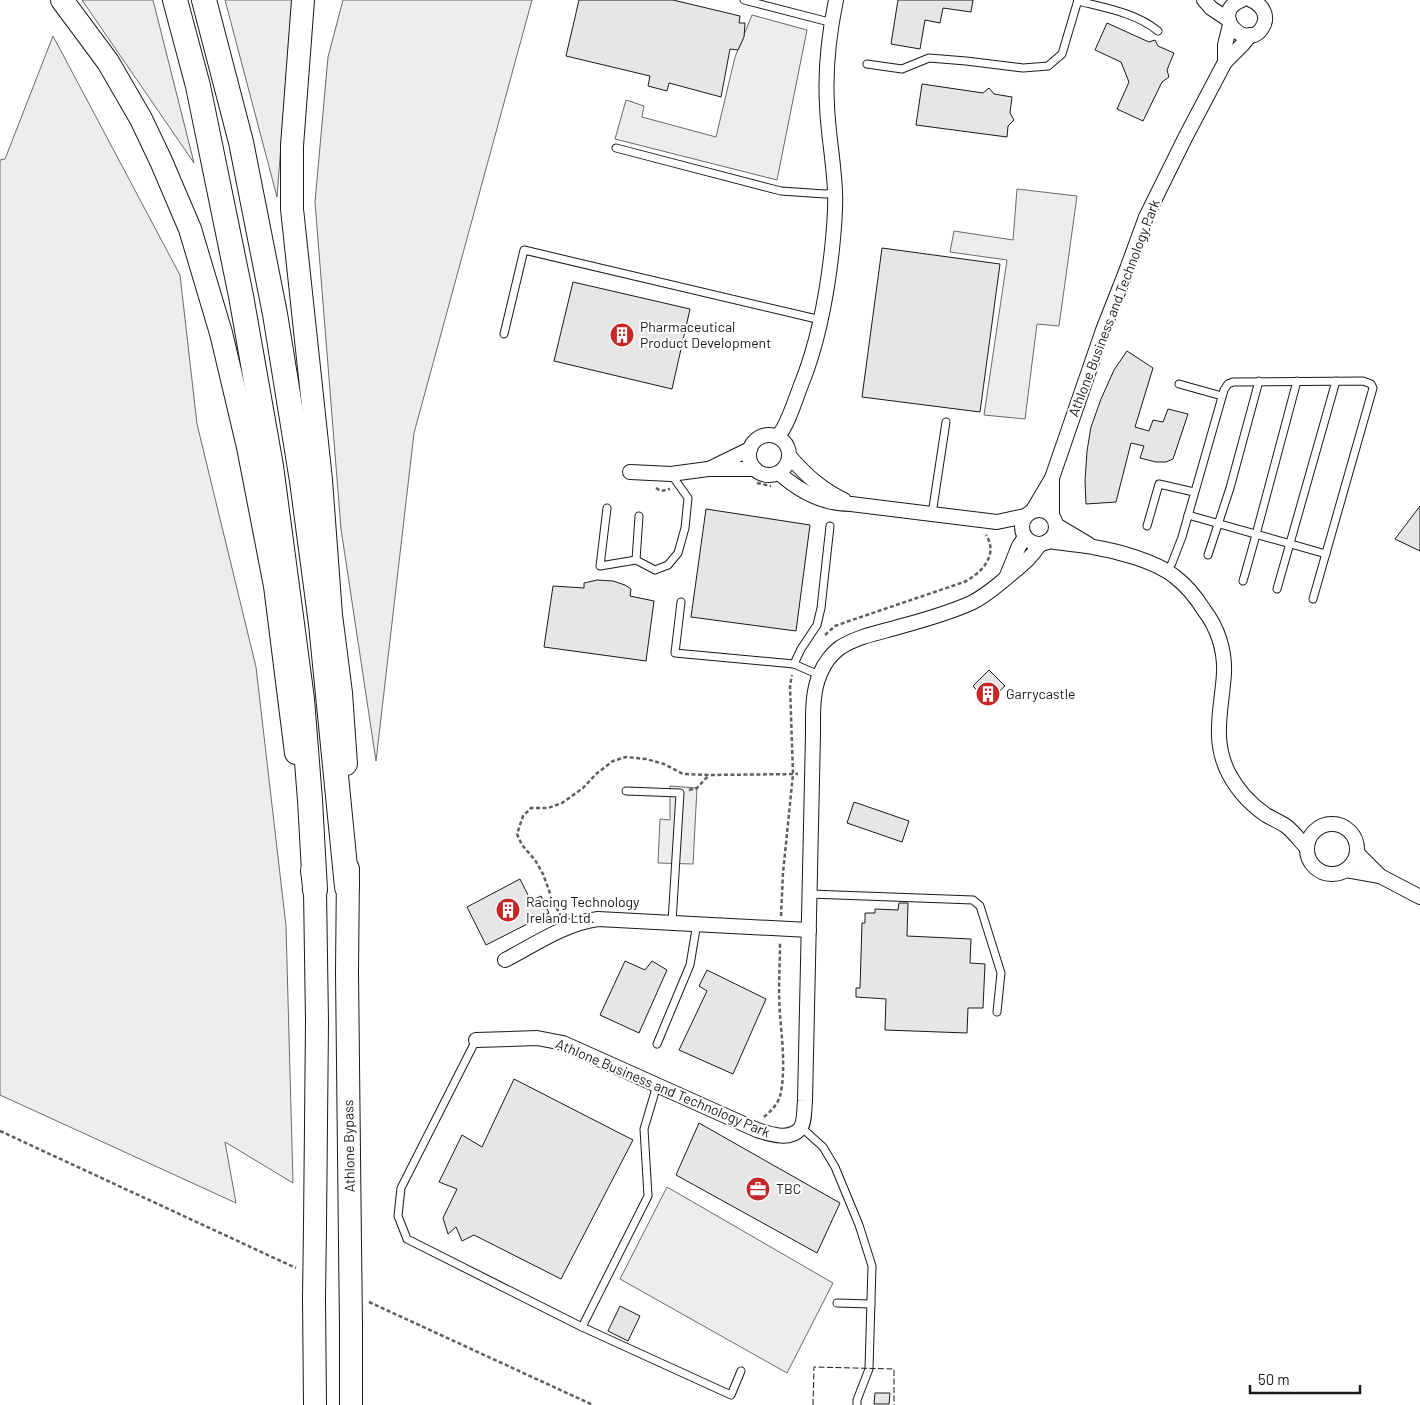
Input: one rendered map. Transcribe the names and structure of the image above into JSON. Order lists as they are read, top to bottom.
{
  "streets": {
    "highway": ["Athlone Bypass"],
    "street": ["Athlone Business and Technology Park"]
  },
  "places": {
    "building": ["Pharmaceutical Product Development", "Garrycastle", "Racing Technology Ireland Ltd."],
    "office": ["TBC"]
  },
  "scale_bar": "50 m"
}
